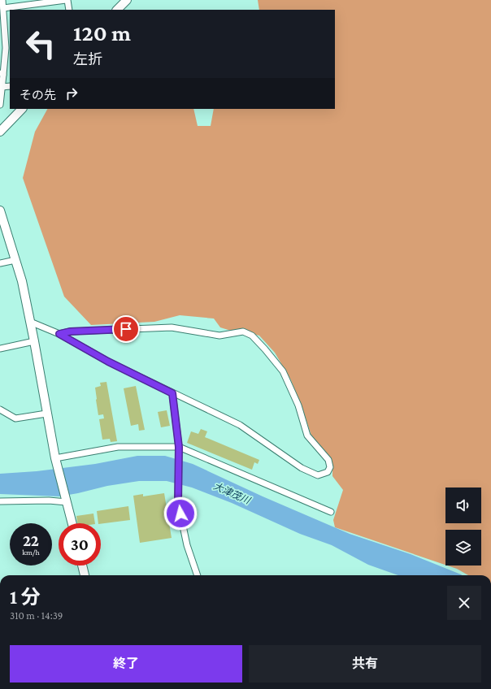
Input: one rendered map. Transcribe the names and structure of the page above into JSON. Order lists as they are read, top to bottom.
{
  "water": ["大津茂川"],
  "page": {
    "turn": ["120 m", "左折"],
    "then": "その先",
    "speed": "22 km/h",
    "limit": "30",
    "heading": ["1 分", "310 m · 14:39"],
    "buttons": ["終了", "共有"]
  }
}
